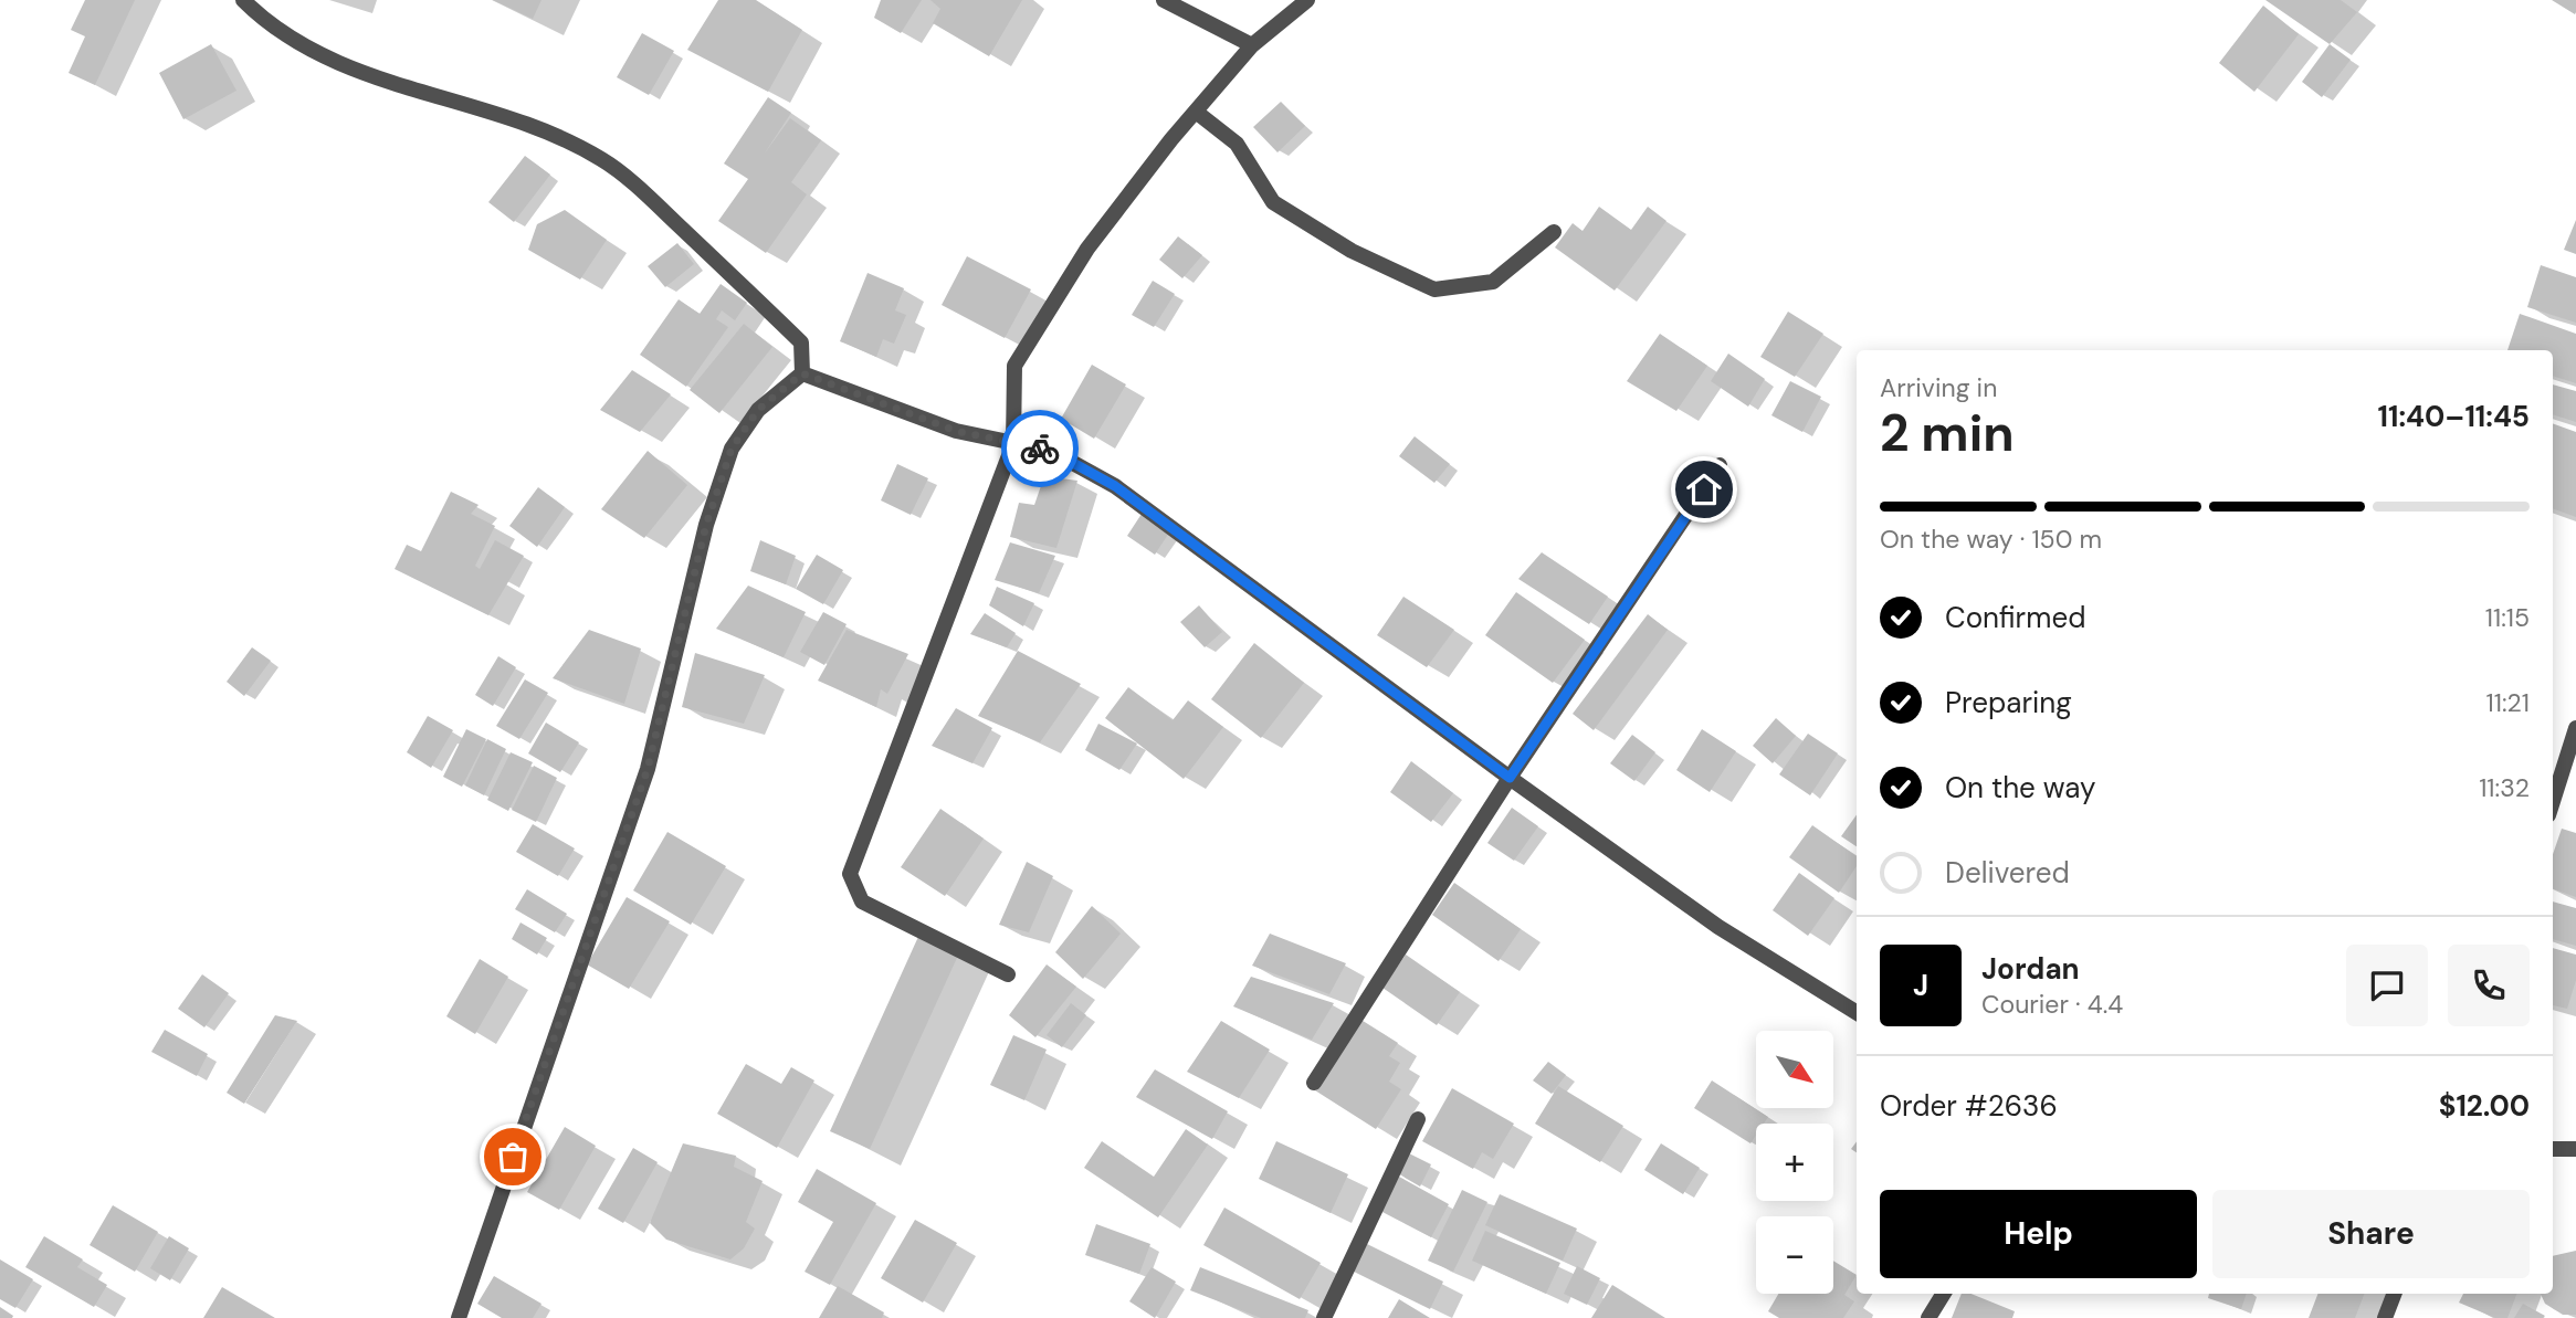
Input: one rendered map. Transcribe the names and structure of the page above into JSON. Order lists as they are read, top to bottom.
{
  "north": "bottom right",
  "page": {
    "heading": ["2 min", "Arriving in", "11:40–11:45"],
    "panel": [
      "Jordan",
      "Courier · 4.4",
      "Order #2636",
      "$12.00"
    ],
    "bar": "On the way · 150 m",
    "list": [
      ["Confirmed", "11:15"],
      ["Preparing", "11:21"],
      ["On the way", "11:32"],
      "Delivered"
    ],
    "round": "J",
    "map_buttons": ["+", "−"],
    "buttons": ["Help", "Share"]
  }
}
